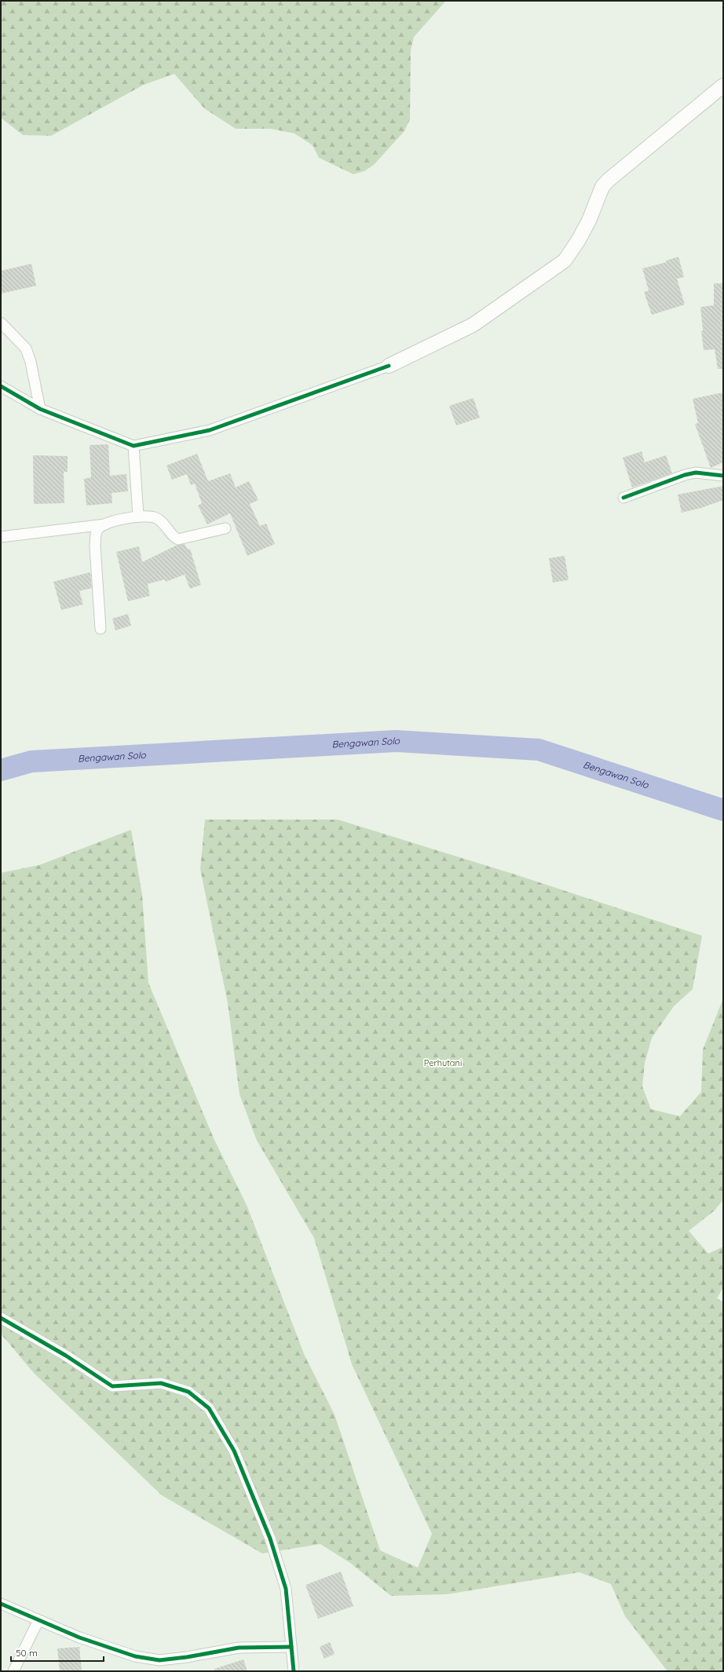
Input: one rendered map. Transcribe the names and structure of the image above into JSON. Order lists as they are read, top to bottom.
{
  "water": ["Bengawan Solo"],
  "parks": ["Perhutani"],
  "scale_bar": "50 m"
}
